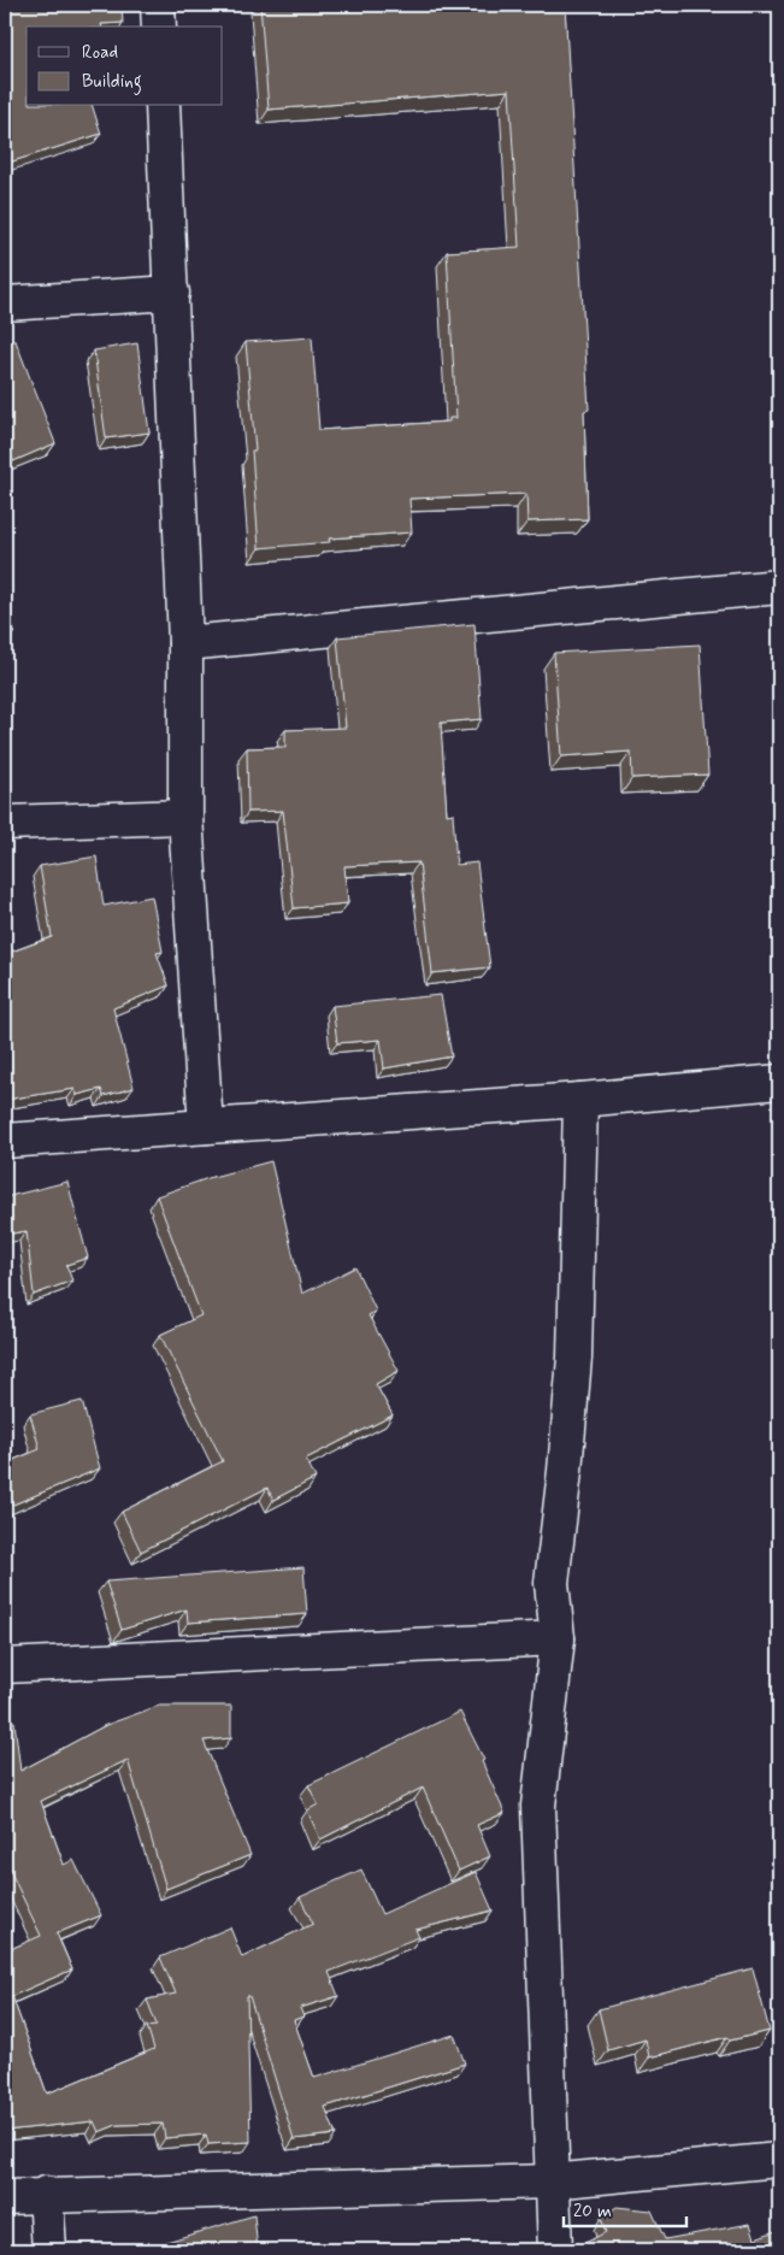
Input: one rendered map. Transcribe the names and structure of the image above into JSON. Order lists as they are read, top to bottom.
{
  "legend": ["Road", "Building"],
  "scale_bar": "20 m"
}
